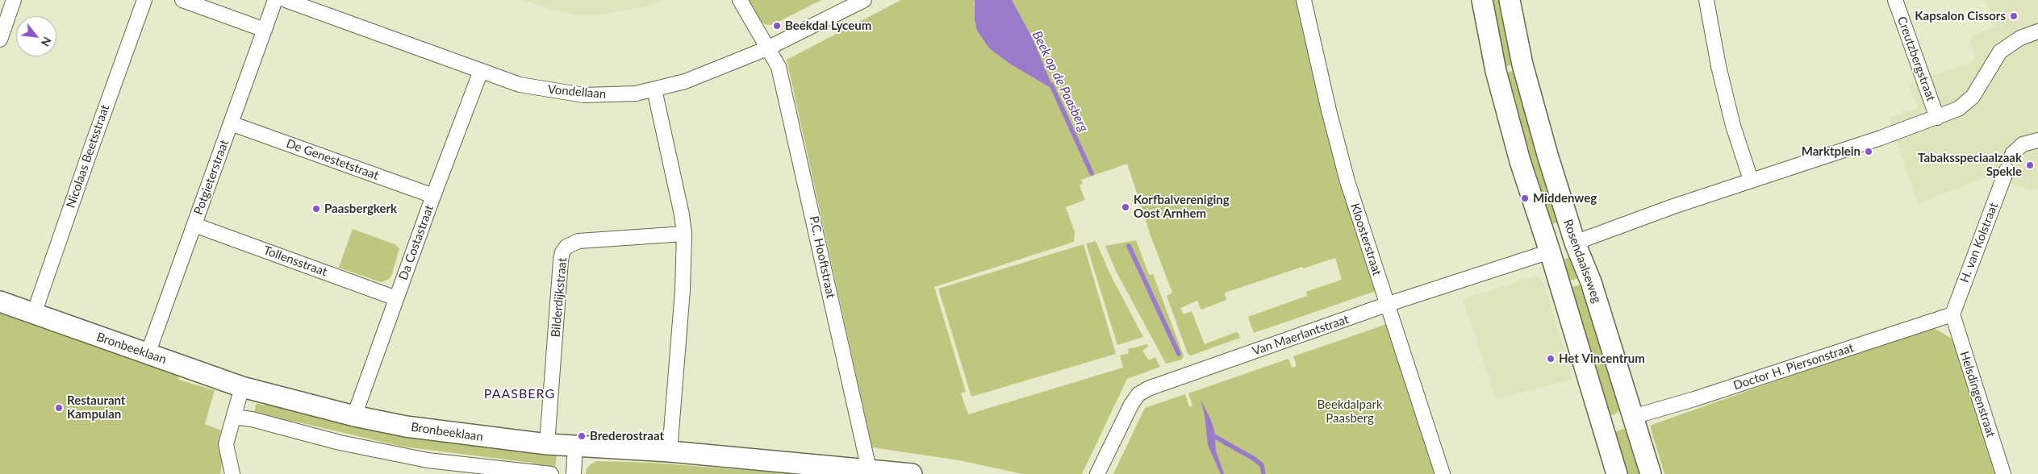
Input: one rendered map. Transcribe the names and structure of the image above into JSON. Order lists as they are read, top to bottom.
{
  "streets": {
    "street": [
      "Creutzbergstraat",
      "Vondellaan",
      "Nicolaas Beetsstraat",
      "De Genestetstraat",
      "Potgieterstraat",
      "Kloosterstraat",
      "Da Costastraat",
      "H. van Kolstraat",
      "P.C. Hooftstraat",
      "Tollensstraat",
      "Rosendaalseweg",
      "Bilderdijkstraat",
      "Van Maerlantstraat",
      "Bronbeeklaan",
      "Doctor H. Piersonstraat",
      "Helsdingenstraat"
    ]
  },
  "crossings": [
    ["Vondellaan", "Da Costastraat"],
    ["Vondellaan", "P.C. Hooftstraat"],
    ["Nicolaas Beetsstraat", "Bronbeeklaan"],
    ["De Genestetstraat", "Potgieterstraat"],
    ["De Genestetstraat", "Da Costastraat"],
    ["Potgieterstraat", "Tollensstraat"],
    ["Potgieterstraat", "Bronbeeklaan"],
    ["Kloosterstraat", "Van Maerlantstraat"],
    ["Da Costastraat", "Tollensstraat"],
    ["Da Costastraat", "Bronbeeklaan"],
    ["H. van Kolstraat", "Doctor H. Piersonstraat"],
    ["H. van Kolstraat", "Helsdingenstraat"],
    ["P.C. Hooftstraat", "Bronbeeklaan"],
    ["Rosendaalseweg", "Doctor H. Piersonstraat"],
    ["Bilderdijkstraat", "Bronbeeklaan"],
    ["Doctor H. Piersonstraat", "Helsdingenstraat"]
  ],
  "districts": ["PAASBERG"],
  "water": ["Beek op de Paasberg"],
  "parks": ["Beekdalpark Paasberg"],
  "places": [
    "Kapsalon Cissors",
    "Beekdal Lyceum",
    "Marktplein",
    "Tabaksspeciaalzaak Spekle",
    "Middenweg",
    "Korfbalvereniging Oost Arnhem",
    "Paasbergkerk",
    "Het Vincentrum",
    "Restaurant Kampulan",
    "Brederostraat"
  ],
  "north": "bottom right"
}
